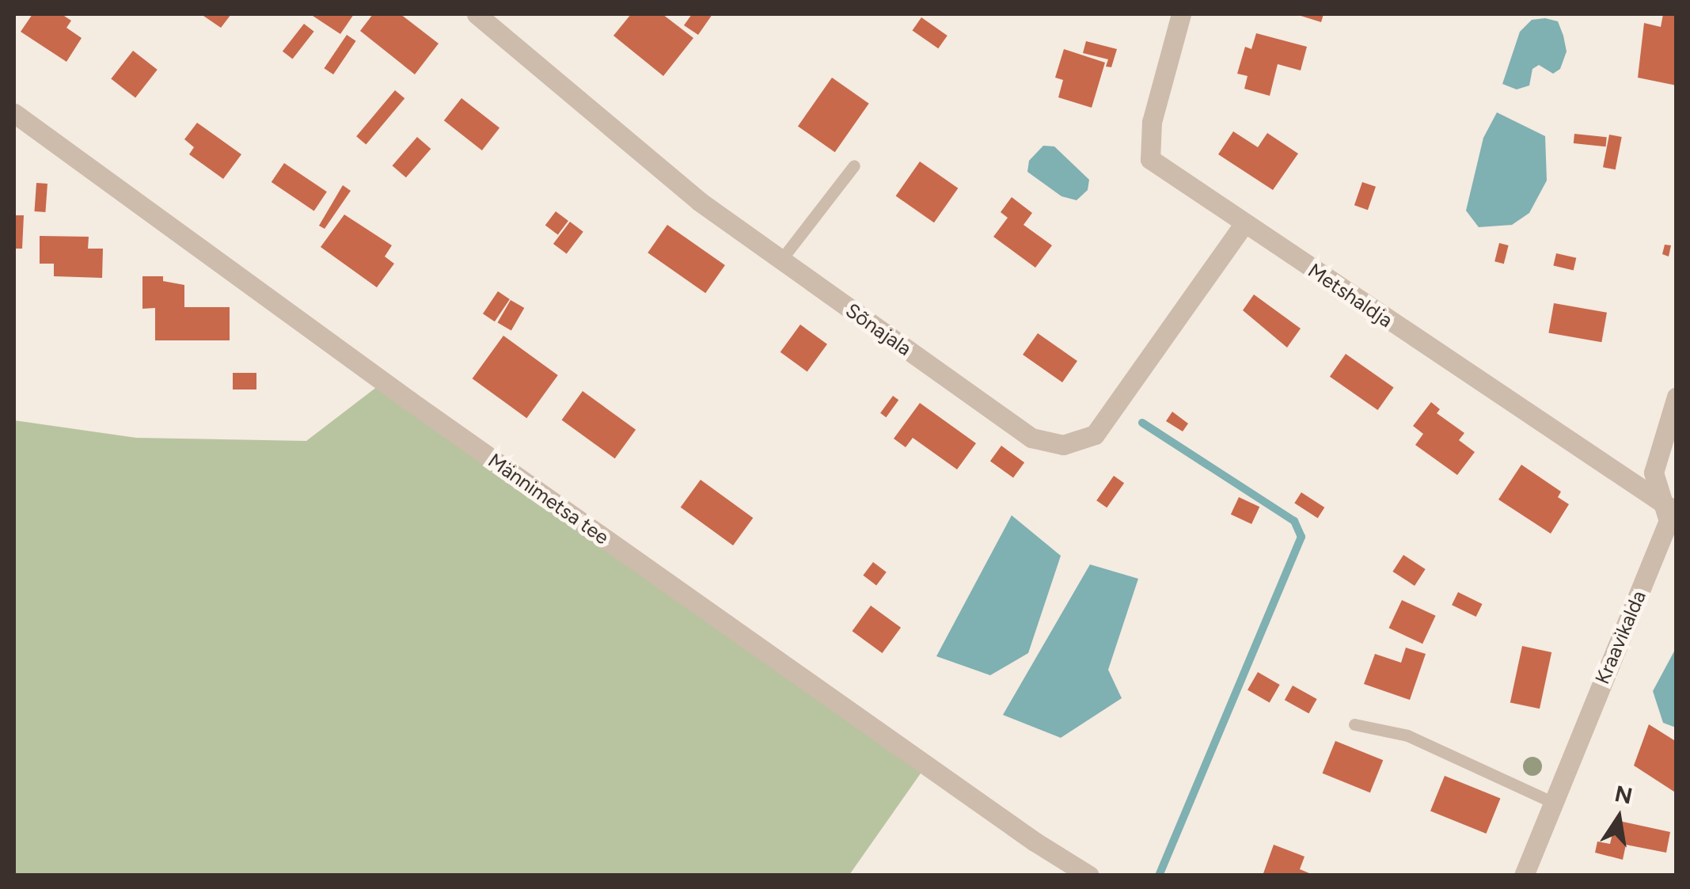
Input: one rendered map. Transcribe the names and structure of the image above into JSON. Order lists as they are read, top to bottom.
{
  "streets": {
    "street": [
      "Metshaldja",
      "Sõnajala",
      "Männimetsa tee",
      "Kraavikalda"
    ]
  },
  "crossings": [
    ["Metshaldja", "Sõnajala"],
    ["Metshaldja", "Kraavikalda"]
  ],
  "north": "top"
}
